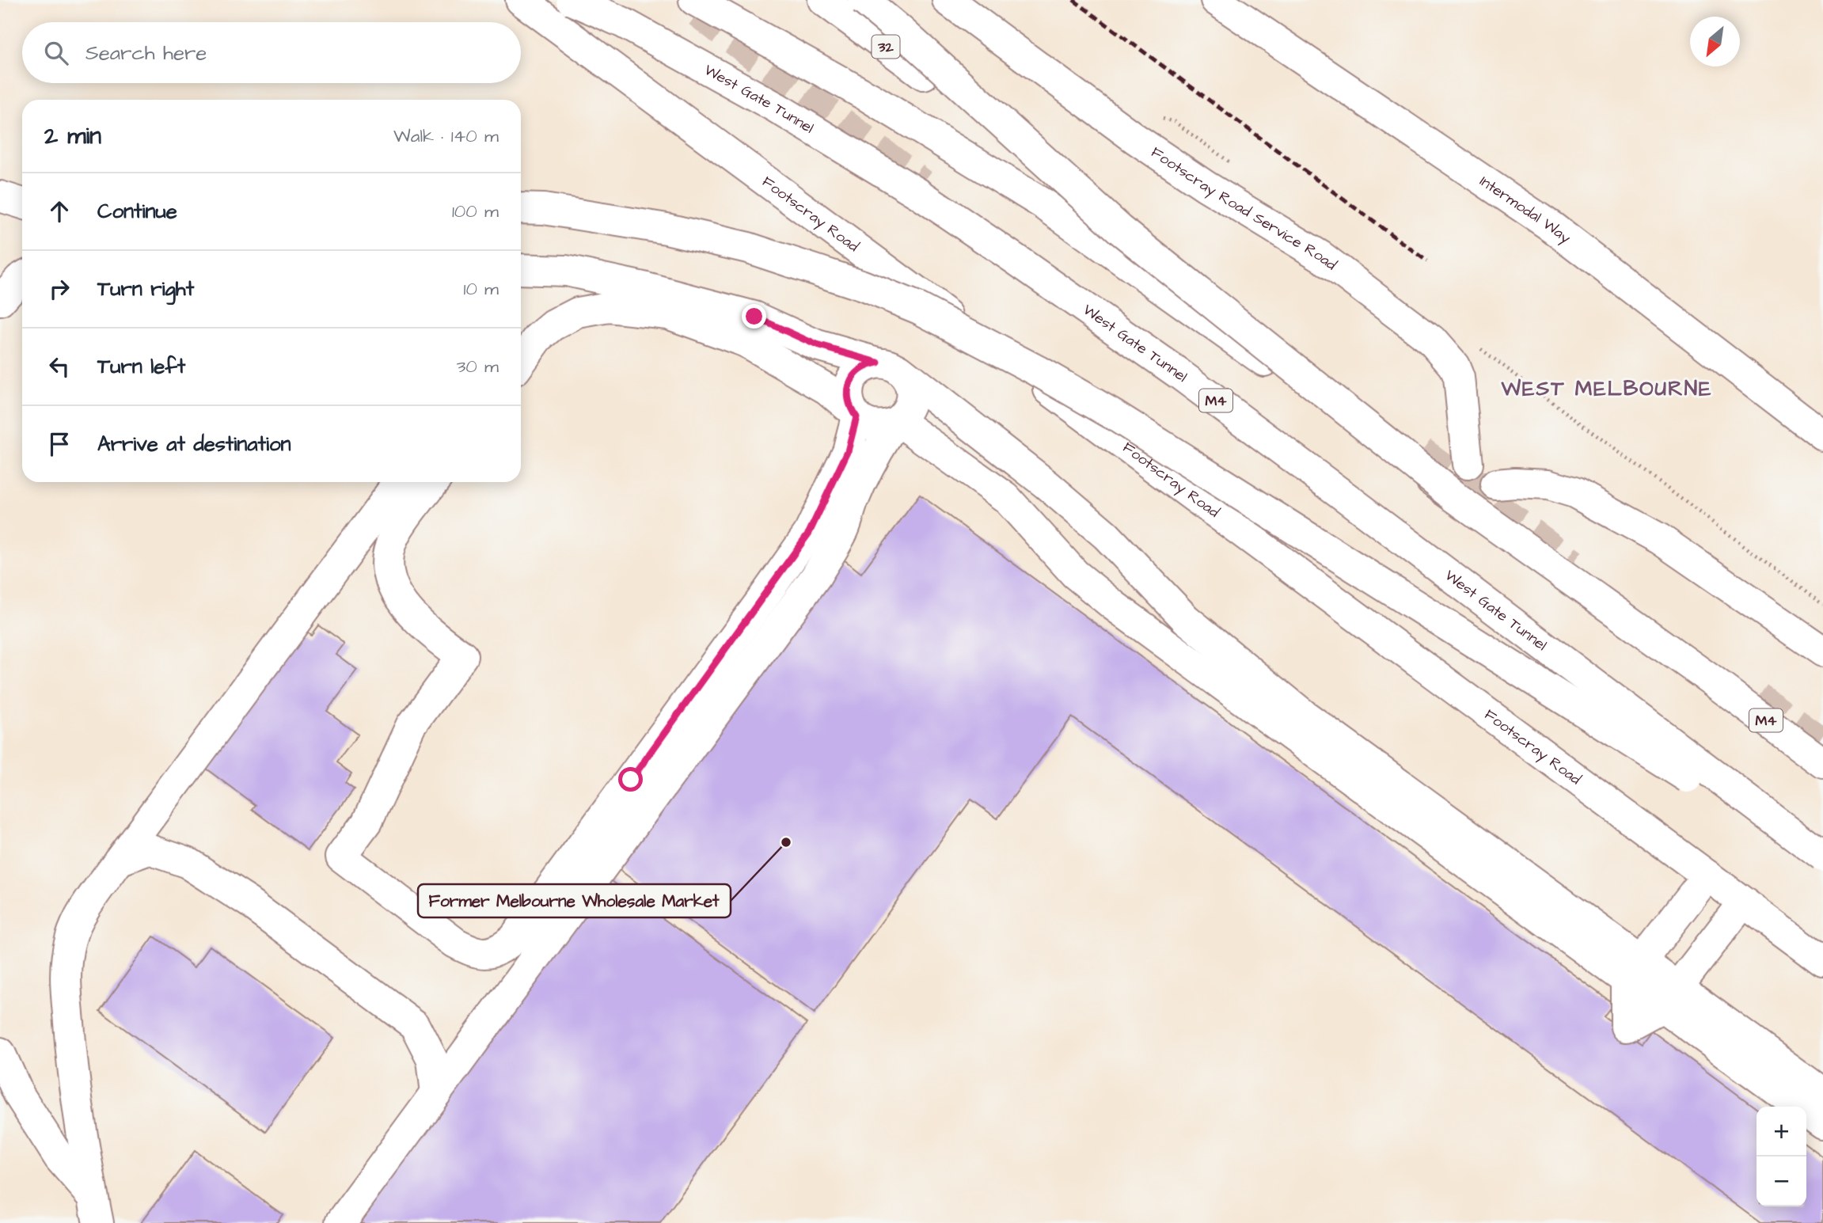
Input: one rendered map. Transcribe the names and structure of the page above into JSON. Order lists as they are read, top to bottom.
{
  "streets": {
    "main road": [
      "32",
      "West Gate Tunnel",
      "Footscray Road Service Road",
      "Intermodal Way",
      "Footscray Road",
      "M4"
    ]
  },
  "districts": ["WEST MELBOURNE"],
  "places": ["Former Melbourne Wholesale Market"],
  "north": "bottom left",
  "page": {
    "search": "Search here",
    "heading": ["2 min", "Walk · 140 m"],
    "list": [
      ["Continue", "100 m"],
      ["Turn right", "10 m"],
      ["Turn left", "30 m"],
      "Arrive at destination"
    ],
    "map_buttons": ["+", "−"]
  }
}
